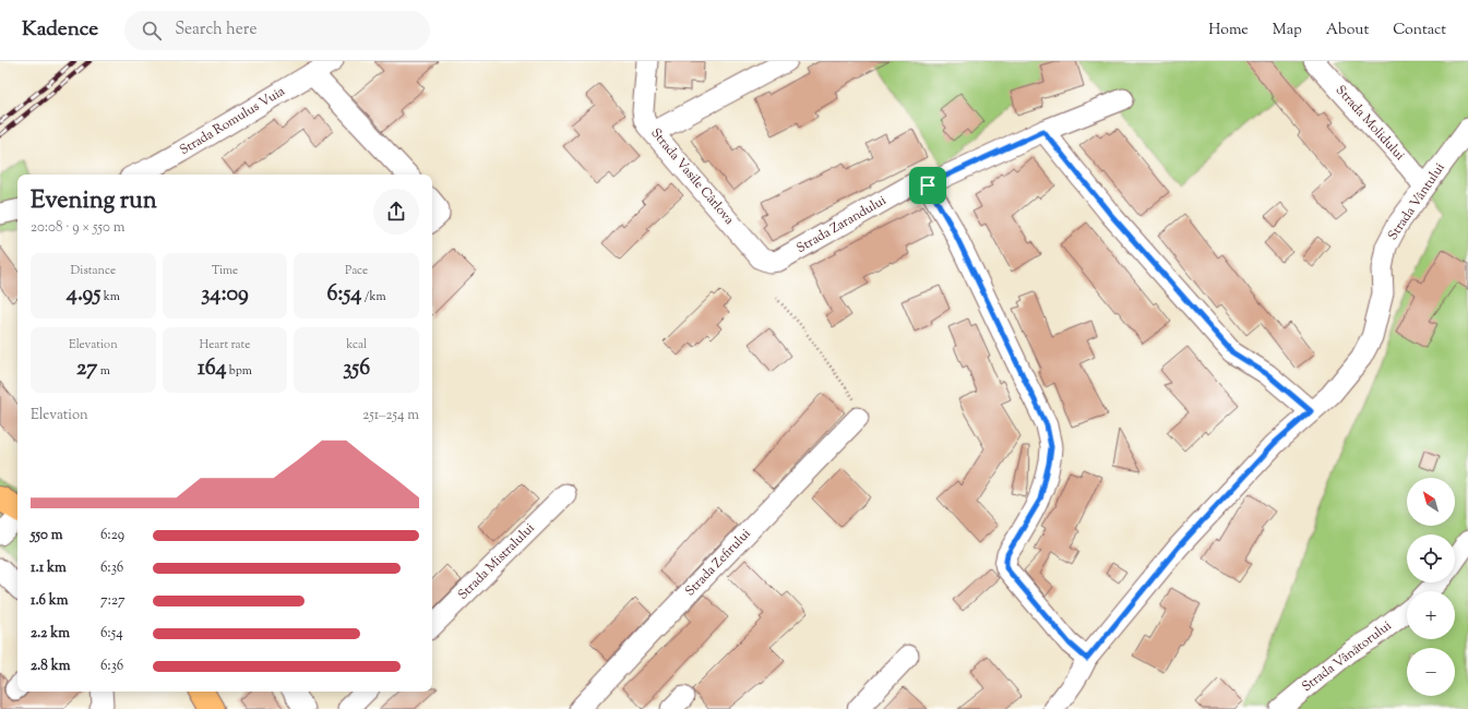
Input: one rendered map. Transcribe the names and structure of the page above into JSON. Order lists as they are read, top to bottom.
{
  "streets": {
    "street": [
      "Strada Romulus Vuia",
      "Strada Molidului",
      "Strada Vasile Cârlova",
      "Strada Vântului",
      "Strada Zarandului",
      "Strada Mistralului",
      "Strada Zefirului",
      "Strada Vânătorului"
    ]
  },
  "crossings": [
    ["Strada Molidului", "Strada Vântului"],
    ["Strada Vasile Cârlova", "Strada Zarandului"]
  ],
  "north": "top left",
  "page": {
    "header": "Kadence",
    "search": "Search here",
    "nav": [
      "Home",
      "Map",
      "About",
      "Contact"
    ],
    "heading": ["Evening run", "20:08 · 9 × 550 m"],
    "stats": [
      ["Distance", "4.95 km"],
      ["Time", "34:09"],
      ["Pace", "6:54 /km"],
      ["Elevation", "27 m"],
      ["Heart rate", "164 bpm"],
      ["kcal", "356"]
    ],
    "chart": ["Elevation", "251–254 m"],
    "map_buttons": ["+", "−"],
    "list": [
      {
        "name": "550 m",
        "note": "6:29"
      },
      {
        "name": "1.1 km",
        "note": "6:36"
      },
      {
        "name": "1.6 km",
        "note": "7:27"
      },
      {
        "name": "2.2 km",
        "note": "6:54"
      },
      {
        "name": "2.8 km",
        "note": "6:36"
      }
    ]
  }
}
